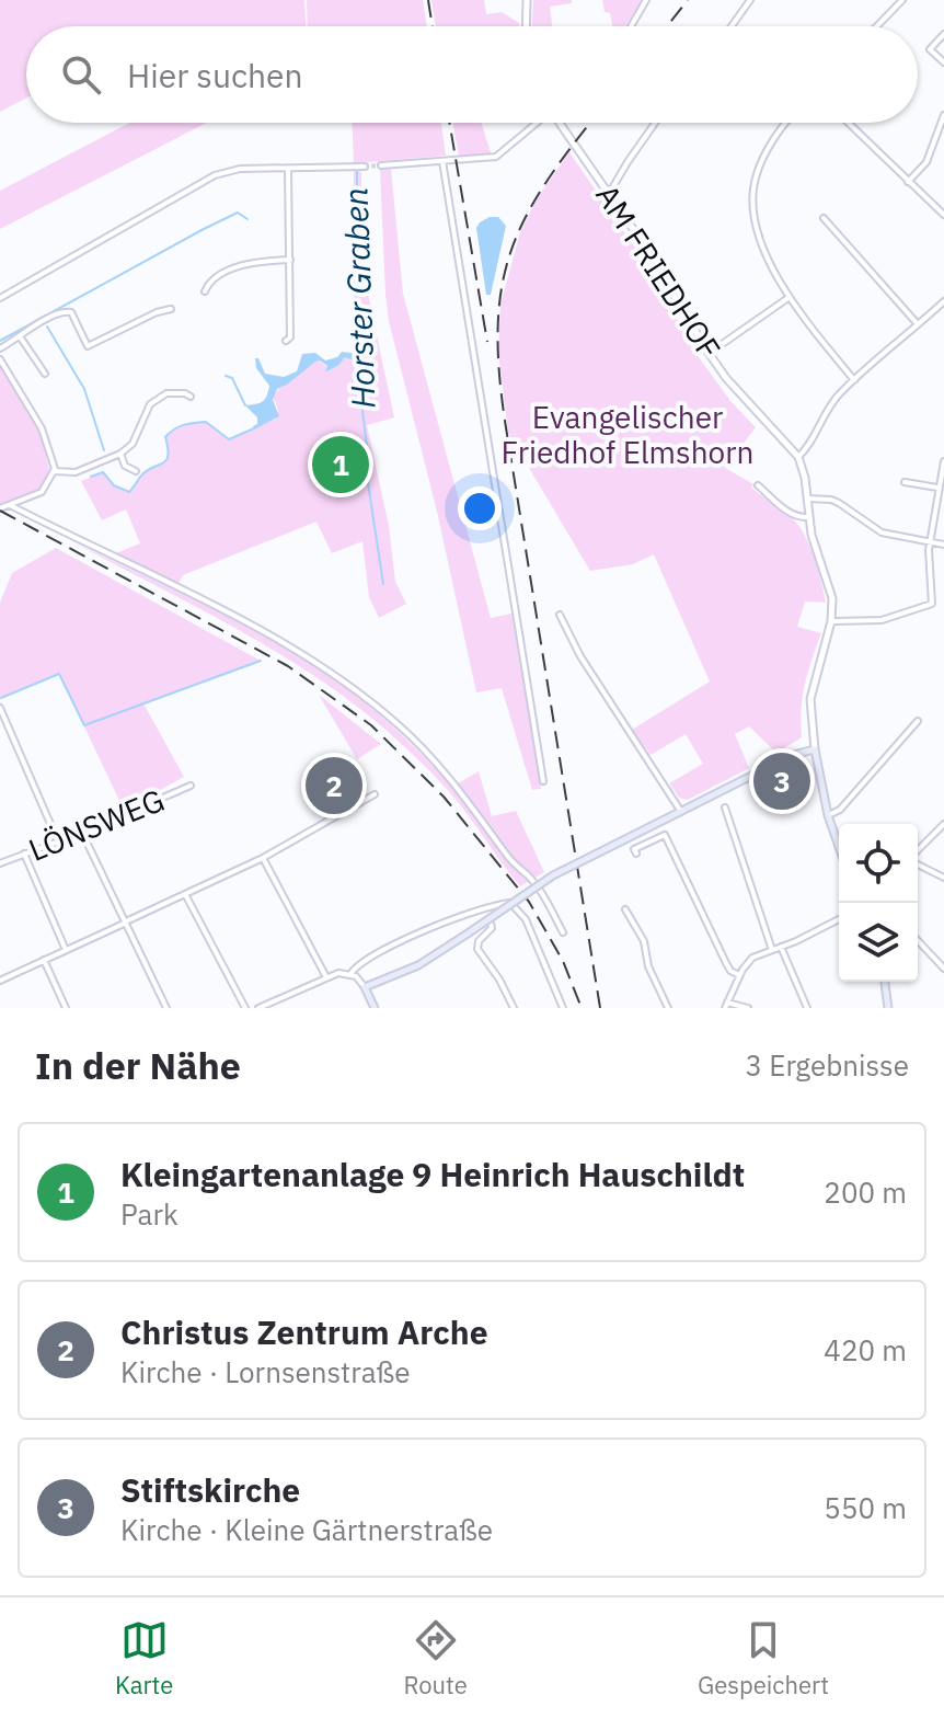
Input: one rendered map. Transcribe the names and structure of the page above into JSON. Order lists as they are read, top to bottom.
{
  "streets": {
    "street": ["AM FRIEDHOF", "LÖNSWEG"]
  },
  "water": ["Horster Graben"],
  "parks": ["Evangelischer Friedhof Elmshorn"],
  "page": {
    "search": "Hier suchen",
    "pins": ["1", "3", "2"],
    "heading": ["In der Nähe", "3 Ergebnisse"],
    "list": [
      {
        "mark": "1",
        "name": "Kleingartenanlage 9 Heinrich Hauschildt",
        "note": "Park",
        "value": "200 m"
      },
      {
        "mark": "2",
        "name": "Christus Zentrum Arche",
        "note": "Kirche · Lornsenstraße",
        "value": "420 m"
      },
      {
        "mark": "3",
        "name": "Stiftskirche",
        "note": "Kirche · Kleine Gärtnerstraße",
        "value": "550 m"
      }
    ],
    "nav": ["Karte", "Route", "Gespeichert"]
  }
}
